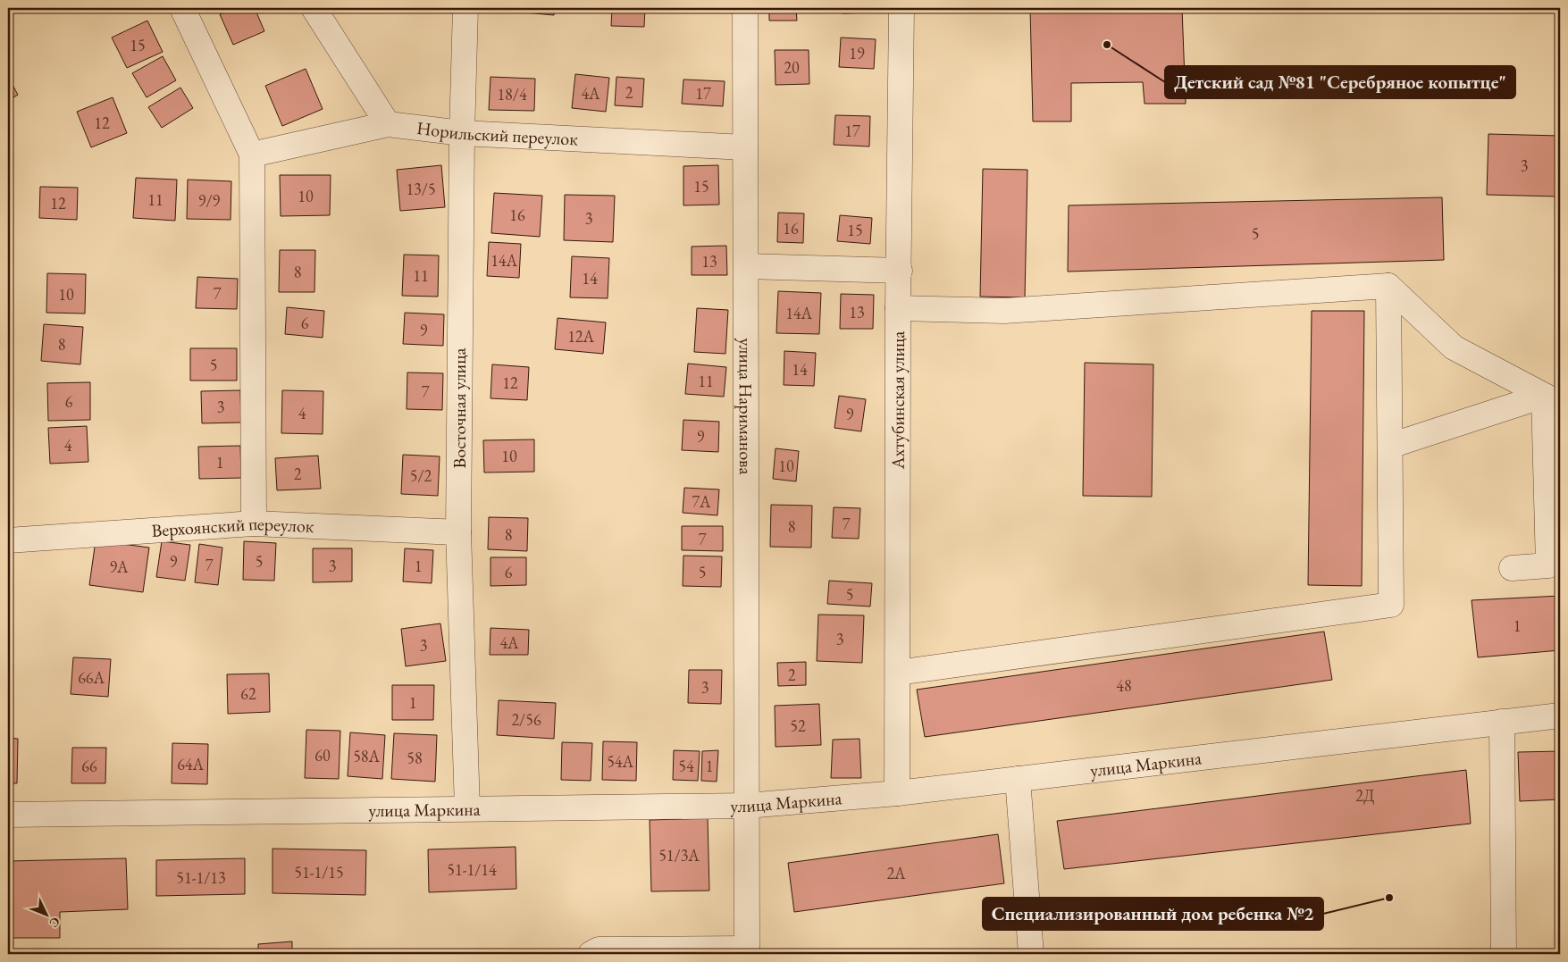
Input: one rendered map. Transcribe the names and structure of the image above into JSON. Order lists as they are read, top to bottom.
{
  "streets": {
    "street": [
      "Норильский переулок",
      "Ахтубинская улица",
      "улица Нариманова",
      "Восточная улица",
      "Верхоянский переулок",
      "улица Маркина"
    ]
  },
  "crossings": [
    ["Норильский переулок", "улица Нариманова"],
    ["Норильский переулок", "Восточная улица"],
    ["Ахтубинская улица", "улица Маркина"],
    ["улица Нариманова", "улица Маркина"],
    ["Восточная улица", "Верхоянский переулок"],
    ["Восточная улица", "улица Маркина"]
  ],
  "places": ["Детский сад №81 \"Серебряное копытце\"", "Специализированный дом ребенка №2"],
  "house_numbers": [
    "15",
    "19",
    "20",
    "2",
    "4А",
    "17",
    "18/4",
    "12",
    "17",
    "3",
    "15",
    "13/5",
    "10",
    "11",
    "9/9",
    "12",
    "16",
    "3",
    "16",
    "15",
    "5",
    "14А",
    "13",
    "8",
    "11",
    "14",
    "7",
    "10",
    "13",
    "14А",
    "6",
    "9",
    "12А",
    "8",
    "5",
    "14",
    "11",
    "12",
    "7",
    "6",
    "3",
    "4",
    "9",
    "9",
    "4",
    "10",
    "1",
    "10",
    "2",
    "5/2",
    "7А",
    "7",
    "8",
    "8",
    "7",
    "9",
    "5",
    "7",
    "3",
    "1",
    "9А",
    "6",
    "5",
    "5",
    "1",
    "3",
    "4А",
    "3",
    "2",
    "66А",
    "48",
    "3",
    "62",
    "1",
    "2/56",
    "52",
    "60",
    "58А",
    "58",
    "54А",
    "64А",
    "66",
    "54",
    "1",
    "2Д",
    "51/3А",
    "51-1/14",
    "51-1/15",
    "2А",
    "51-1/13"
  ],
  "north": "bottom right"
}
